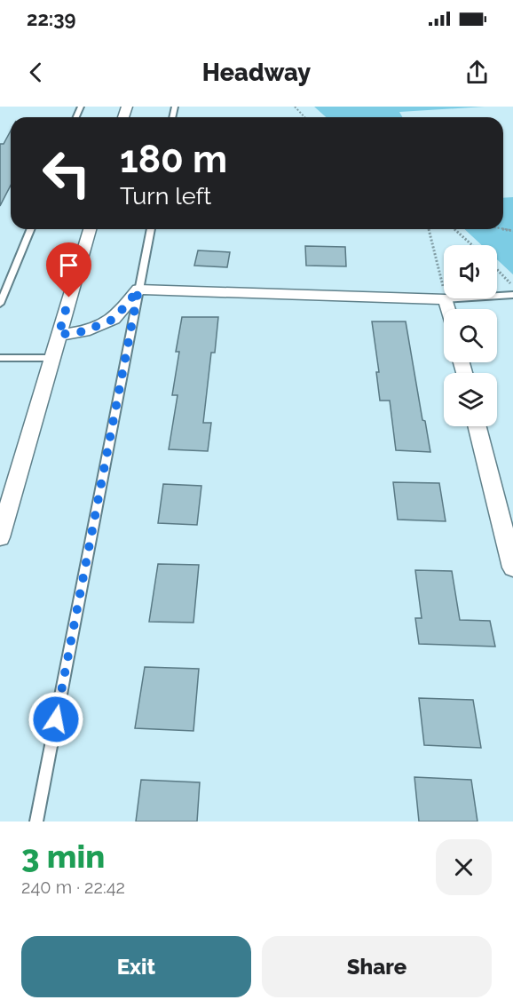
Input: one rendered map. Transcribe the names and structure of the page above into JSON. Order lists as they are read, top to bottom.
{
  "page": {
    "status": "22:39",
    "header": "Headway",
    "turn": ["180 m", "Turn left"],
    "heading": ["3 min", "240 m · 22:42"],
    "buttons": ["Exit", "Share"]
  }
}
